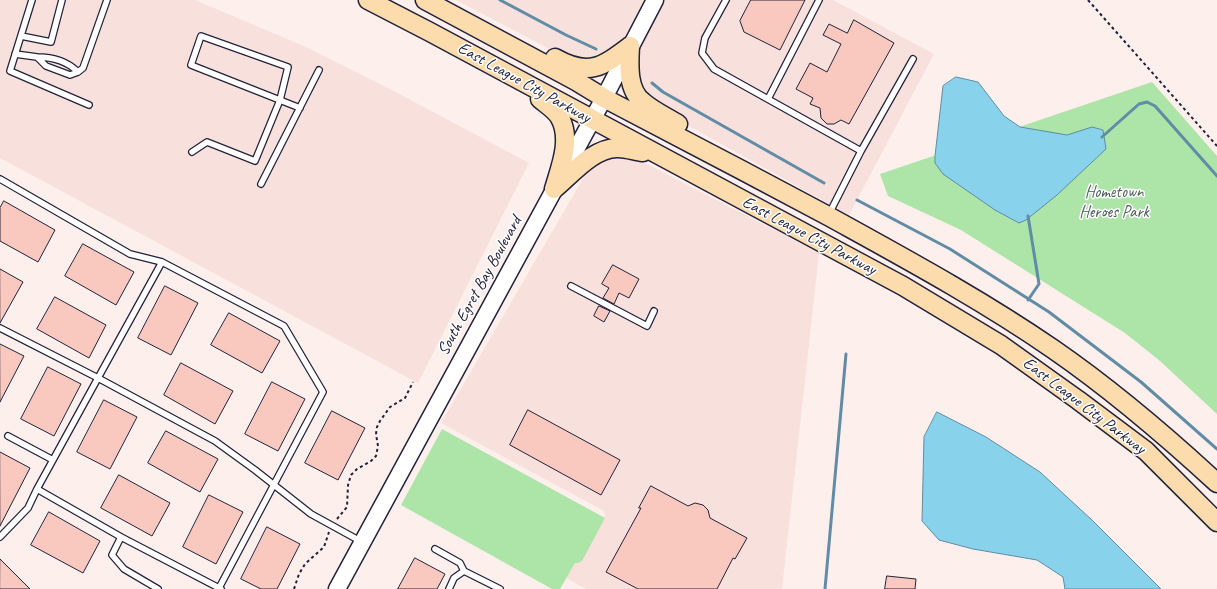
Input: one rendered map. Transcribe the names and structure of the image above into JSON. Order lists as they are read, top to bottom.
{
  "streets": {
    "main road": ["East League City Parkway", "South Egret Bay Boulevard"]
  },
  "crossings": [
    ["East League City Parkway", "South Egret Bay Boulevard"]
  ],
  "parks": ["Hometown Heroes Park"]
}
